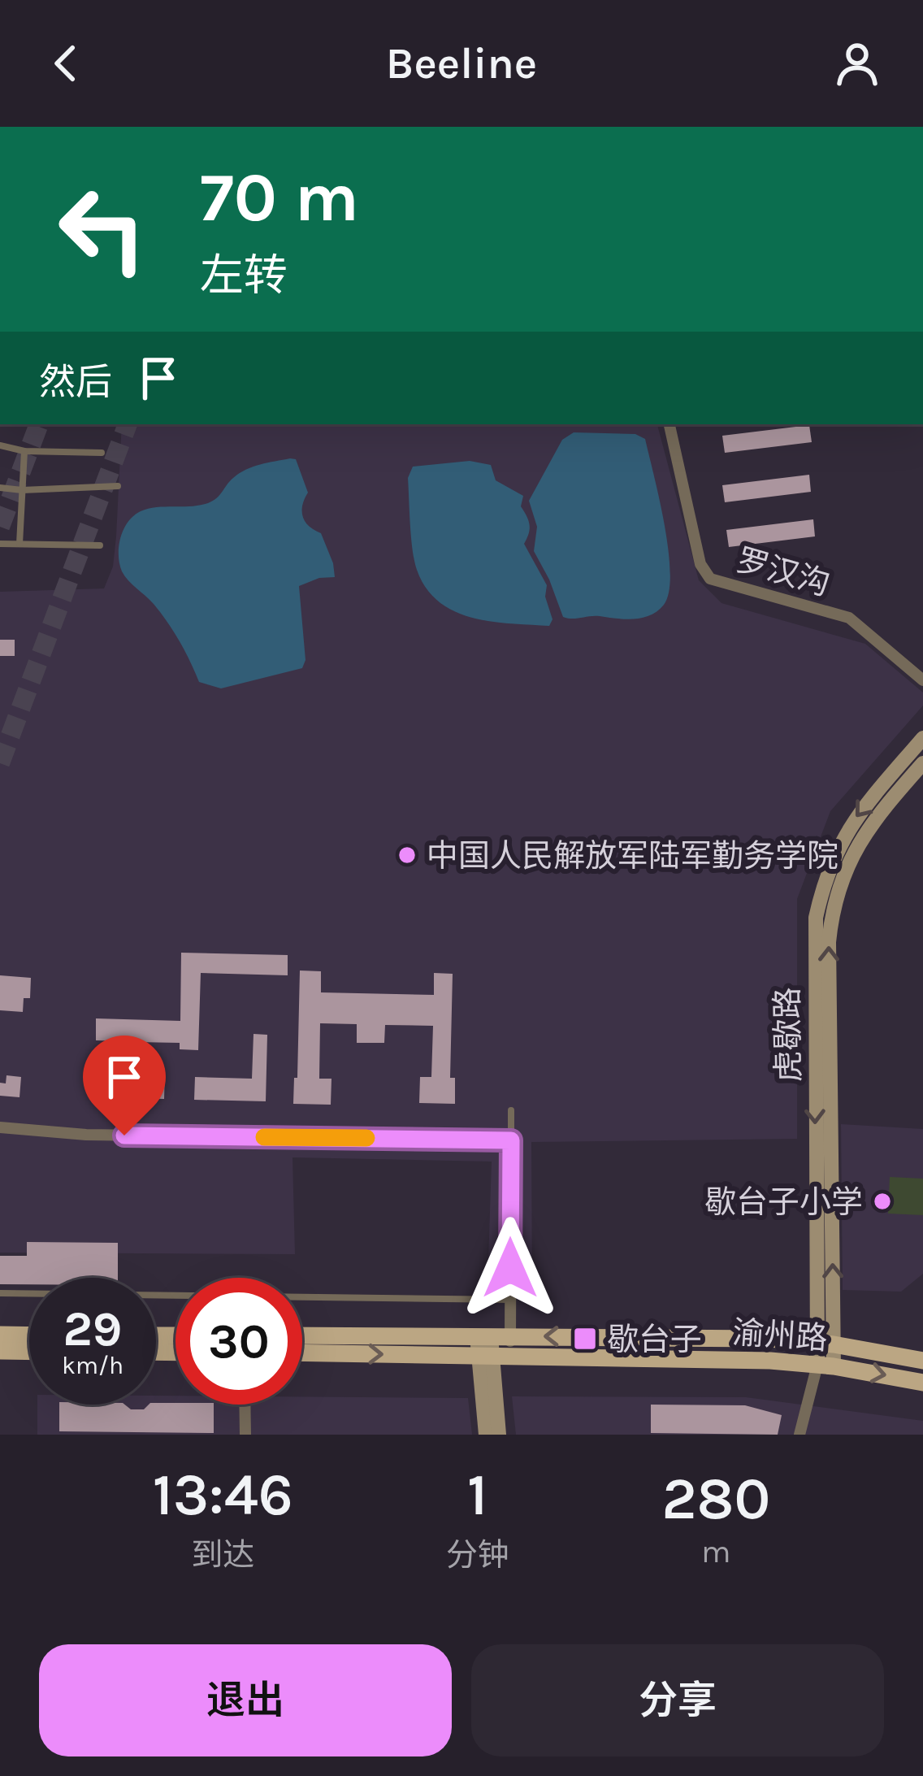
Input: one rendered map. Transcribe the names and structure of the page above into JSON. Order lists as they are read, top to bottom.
{
  "streets": {
    "main road": ["虎歇路", "渝州路"],
    "street": ["罗汉沟"]
  },
  "crossings": [
    ["虎歇路", "渝州路"]
  ],
  "places": {
    "other": ["中国人民解放军陆军勤务学院", "歇台子小学"],
    "transit": ["歇台子"]
  },
  "page": {
    "header": "Beeline",
    "turn": ["70 m", "左转"],
    "then": "然后",
    "speed": "29 km/h",
    "limit": "30",
    "eta": [
      "13:46",
      "到达",
      "1",
      "分钟",
      "280",
      "m"
    ],
    "buttons": ["退出", "分享"]
  }
}
